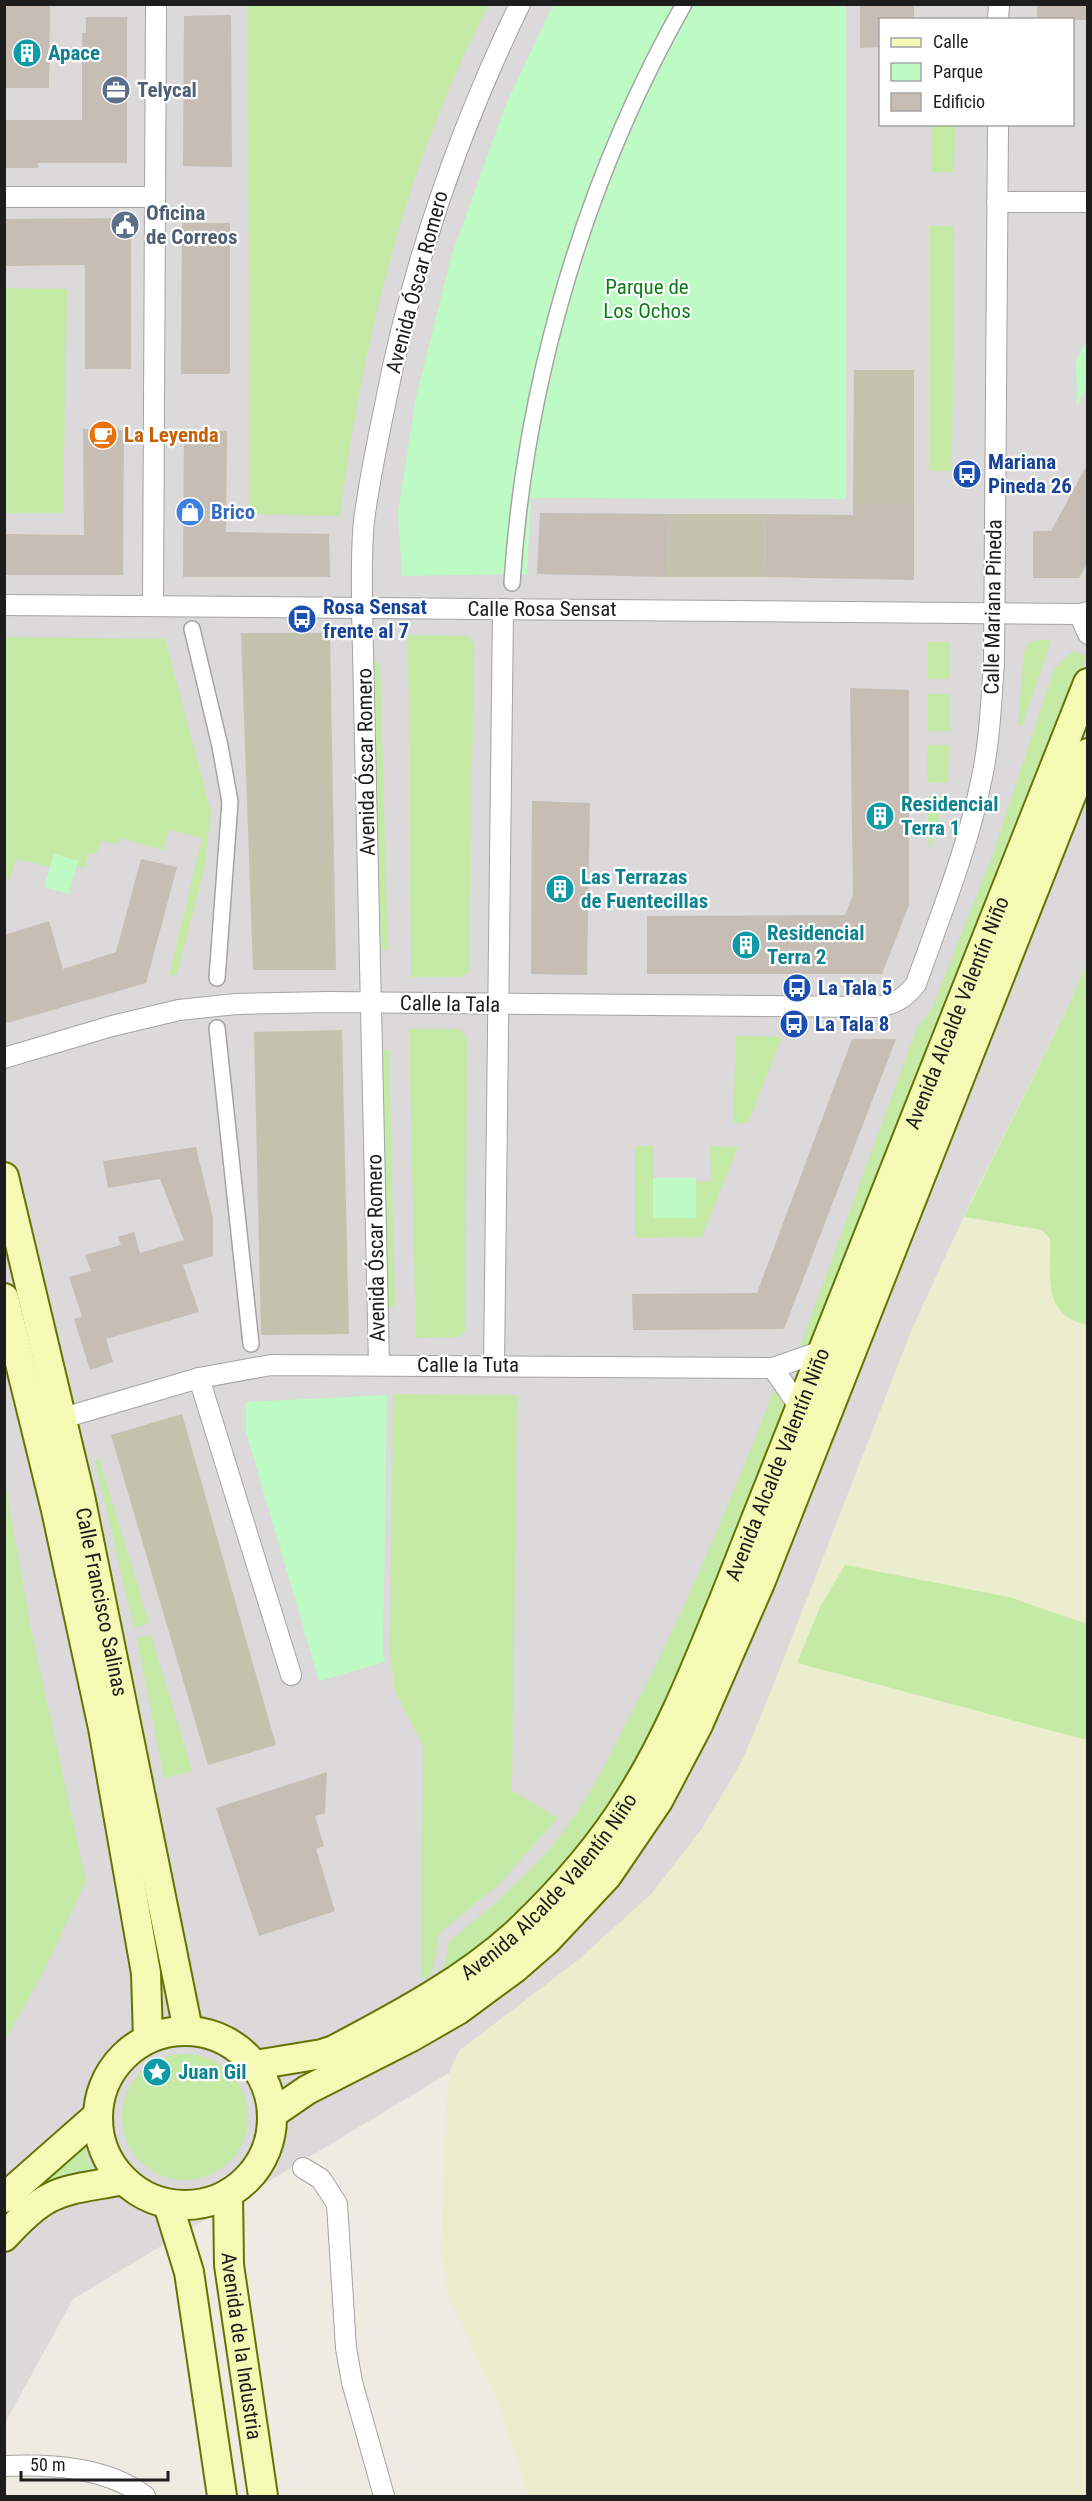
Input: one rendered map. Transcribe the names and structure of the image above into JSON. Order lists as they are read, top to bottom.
{
  "streets": {
    "main road": ["Avenida Alcalde Valentín Niño", "Calle Francisco Salinas", "Avenida de la Industria"],
    "street": [
      "Avenida Óscar Romero",
      "Calle Mariana Pineda",
      "Calle Rosa Sensat",
      "Calle la Tala",
      "Calle la Tuta"
    ]
  },
  "crossings": [
    ["Avenida Óscar Romero", "Calle Rosa Sensat"],
    ["Avenida Óscar Romero", "Calle la Tala"],
    ["Avenida Óscar Romero", "Calle la Tuta"],
    ["Calle Mariana Pineda", "Calle Rosa Sensat"],
    ["Calle Mariana Pineda", "Calle la Tala"],
    ["Avenida Alcalde Valentín Niño", "Calle la Tuta"],
    ["Avenida Alcalde Valentín Niño", "Calle Francisco Salinas"],
    ["Avenida Alcalde Valentín Niño", "Avenida de la Industria"],
    ["Calle la Tuta", "Calle Francisco Salinas"],
    ["Calle Francisco Salinas", "Avenida de la Industria"]
  ],
  "parks": ["Parque de Los Ochos"],
  "places": {
    "building": [
      "Apace",
      "Residencial Terra 1",
      "Las Terrazas de Fuentecillas",
      "Residencial Terra 2"
    ],
    "office": ["Telycal"],
    "public building": ["Oficina de Correos"],
    "cafe": ["La Leyenda"],
    "bus stop": [
      "Mariana Pineda 26",
      "Rosa Sensat frente al 7",
      "La Tala 5",
      "La Tala 8"
    ],
    "shop": ["Brico"],
    "place": ["Juan Gil"]
  },
  "legend": ["Calle", "Parque", "Edificio"],
  "scale_bar": "50 m"
}
